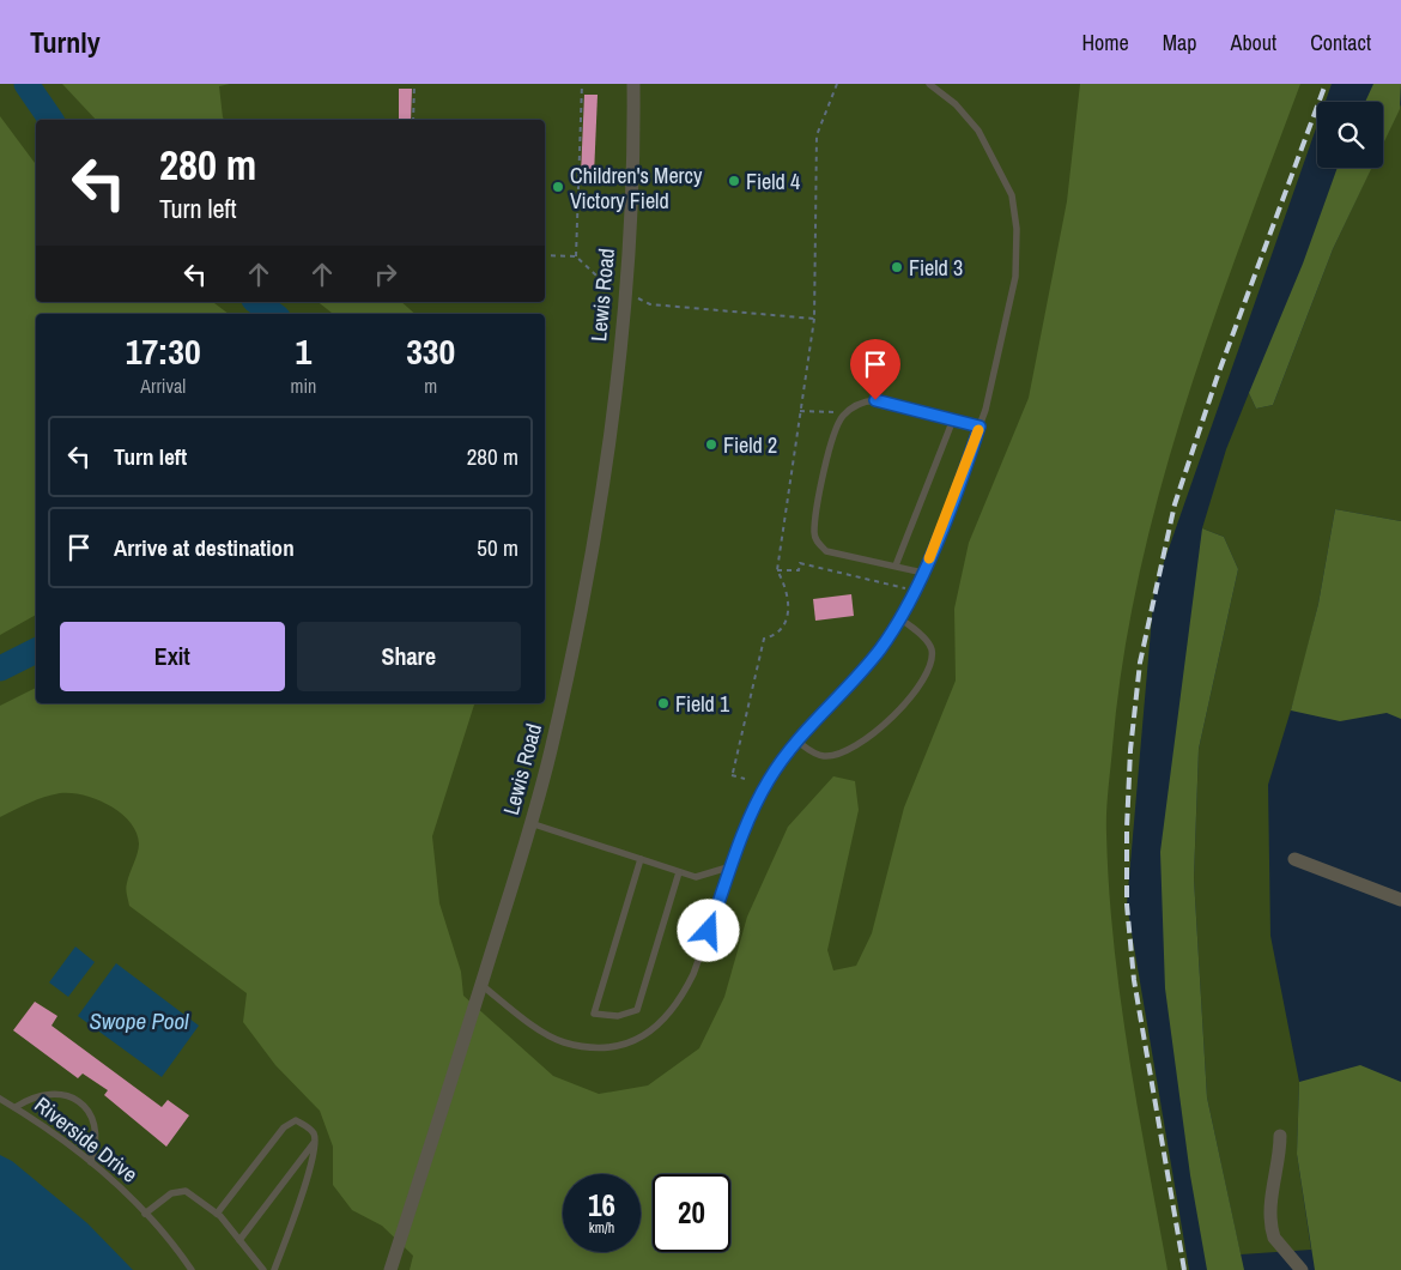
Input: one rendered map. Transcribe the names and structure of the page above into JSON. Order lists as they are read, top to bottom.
{
  "streets": {
    "street": ["Lewis Road"],
    "lane": ["Riverside Drive"]
  },
  "water": ["Swope Pool"],
  "places": [
    "Field 4",
    "Children's Mercy Victory Field",
    "Field 3",
    "Field 2",
    "Field 1"
  ],
  "page": {
    "header": "Turnly",
    "nav": [
      "Home",
      "Map",
      "About",
      "Contact"
    ],
    "turn": ["280 m", "Turn left"],
    "eta": [
      "17:30",
      "Arrival",
      "1",
      "min",
      "330",
      "m"
    ],
    "list": [
      {
        "name": "Turn left",
        "value": "280 m"
      },
      {
        "name": "Arrive at destination",
        "value": "50 m"
      }
    ],
    "buttons": ["Exit", "Share"],
    "speed": "16 km/h",
    "limit": "20"
  }
}
